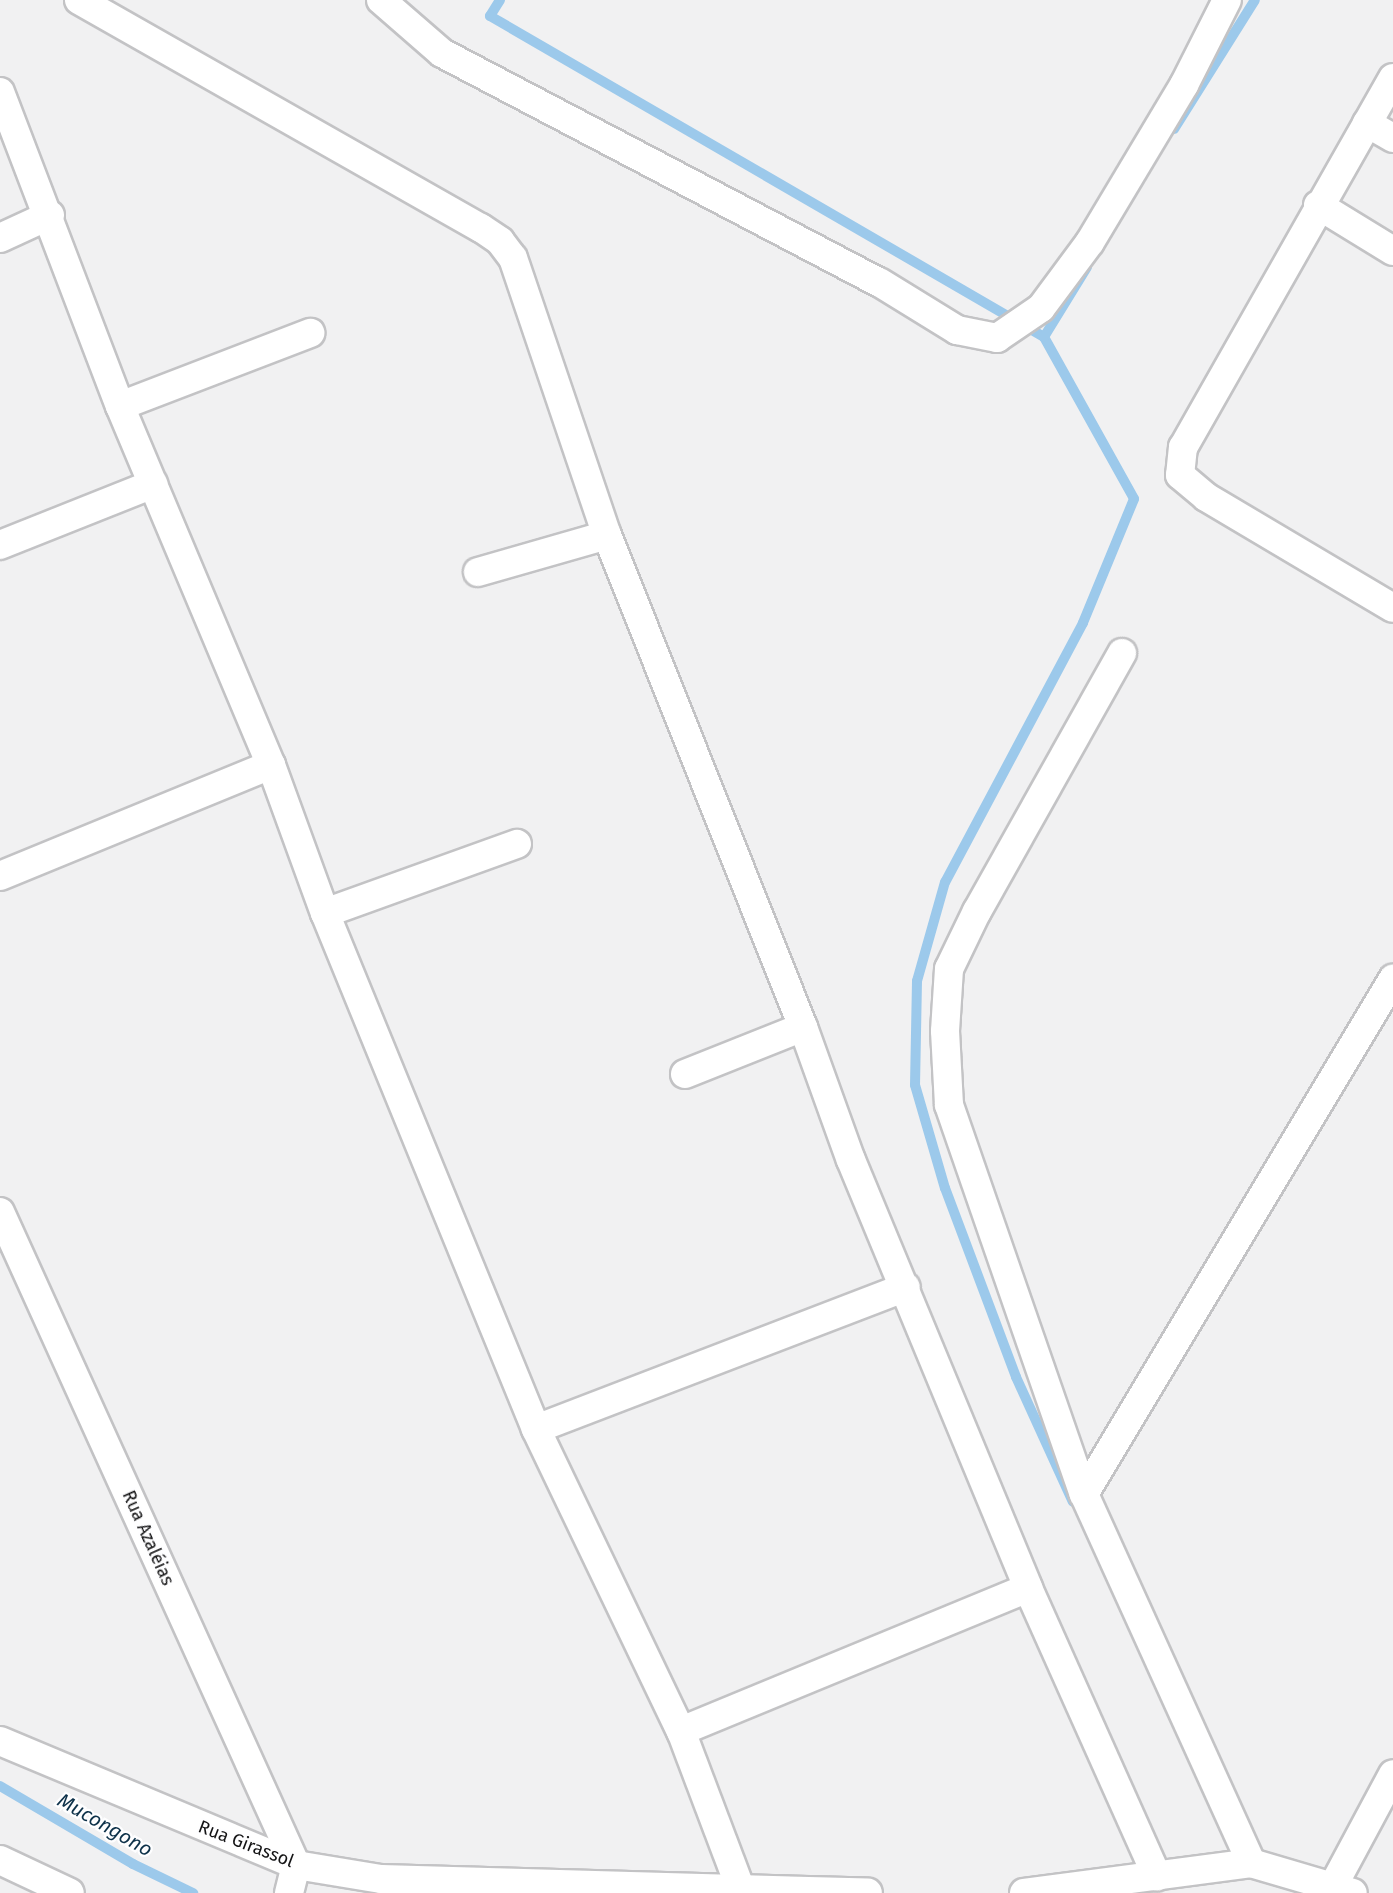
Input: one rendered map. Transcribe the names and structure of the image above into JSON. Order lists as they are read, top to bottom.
{
  "streets": {
    "street": ["Rua Azaléias", "Rua Girassol"]
  },
  "crossings": [
    ["Rua Azaléias", "Rua Girassol"]
  ],
  "water": ["Mucongono"]
}
